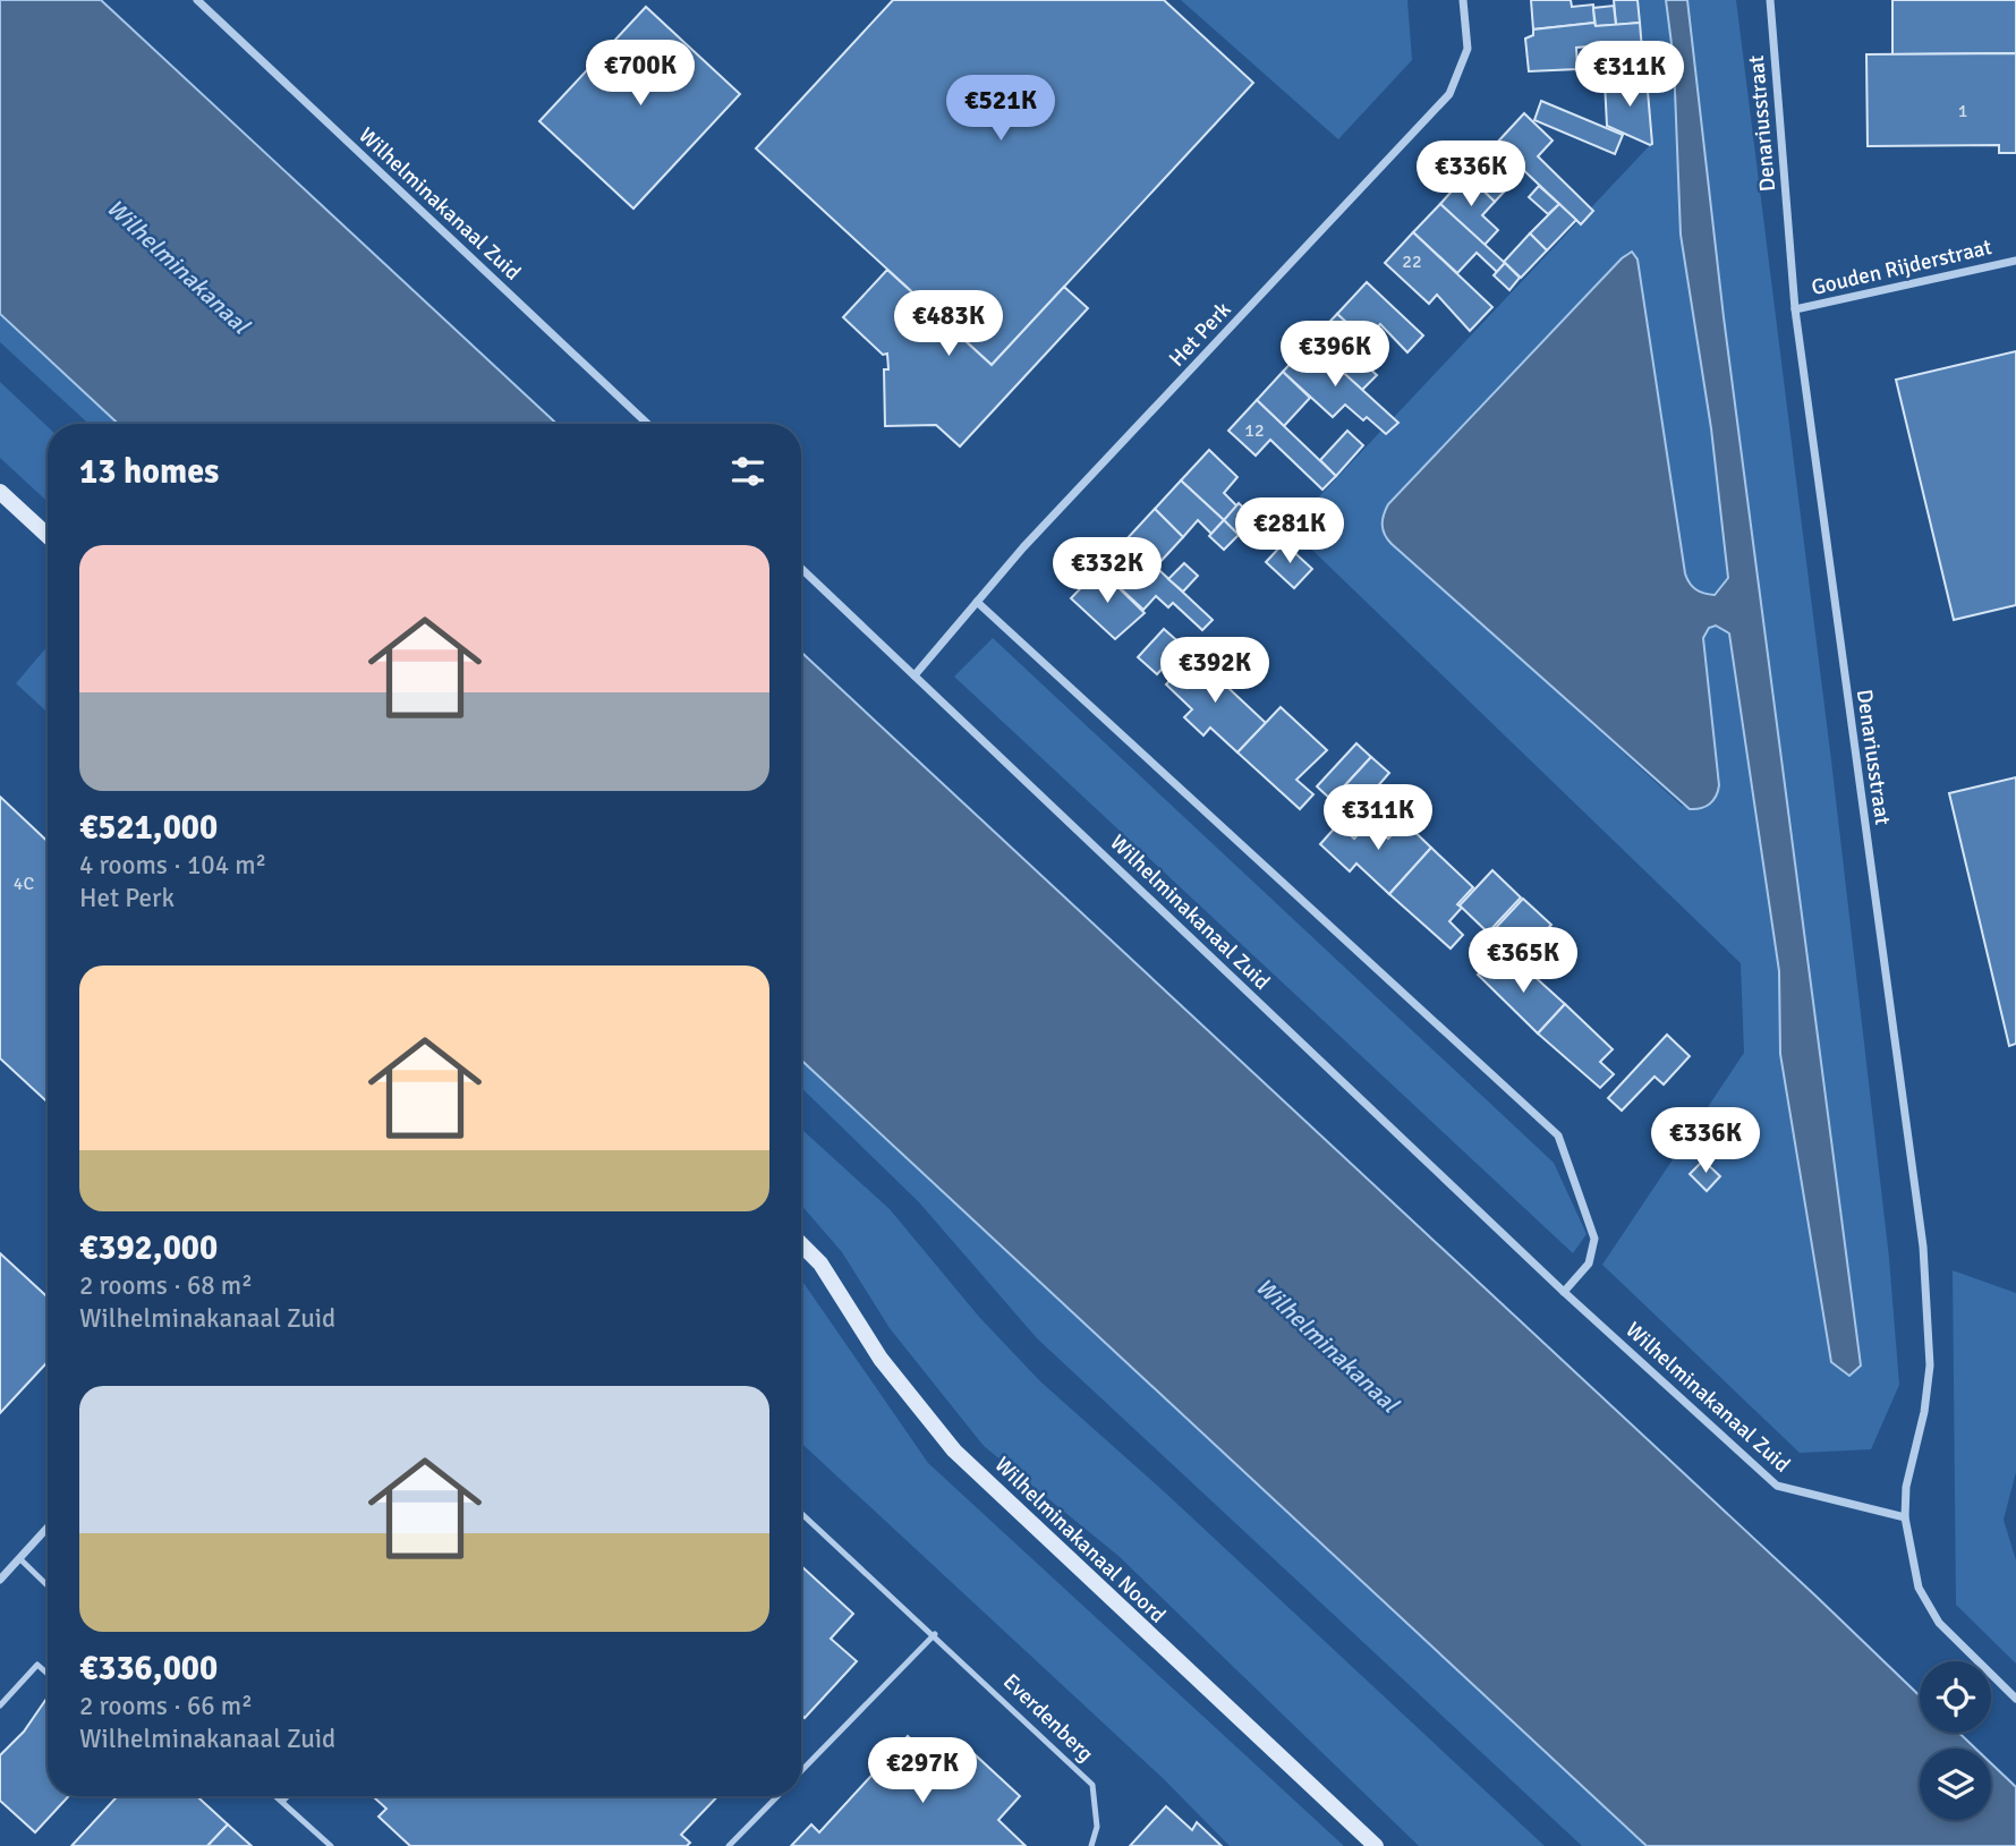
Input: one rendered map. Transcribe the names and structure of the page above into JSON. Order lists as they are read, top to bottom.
{
  "streets": {
    "street": [
      "Denariusstraat",
      "Wilhelminakanaal Zuid",
      "Gouden Rijderstraat",
      "Het Perk",
      "Wilhelminakanaal Noord"
    ],
    "lane": ["Everdenberg"]
  },
  "crossings": [
    ["Denariusstraat", "Wilhelminakanaal Zuid"],
    ["Denariusstraat", "Gouden Rijderstraat"],
    ["Wilhelminakanaal Zuid", "Het Perk"]
  ],
  "water": ["Wilhelminakanaal"],
  "house_numbers": [
    "1",
    "22",
    "12",
    "4C"
  ],
  "page": {
    "price": [
      "€700K",
      "€311K",
      "€521K",
      "€336K",
      "€483K",
      "€396K",
      "€281K",
      "€332K",
      "€392K",
      "€311K",
      "€365K",
      "€336K",
      "€297K"
    ],
    "heading": "13 homes",
    "list": [
      {
        "name": "€521,000",
        "note": "4 rooms · 104 m² · Het Perk"
      },
      {
        "name": "€392,000",
        "note": "2 rooms · 68 m² · Wilhelminakanaal Zuid"
      },
      {
        "name": "€336,000",
        "note": "2 rooms · 66 m² · Wilhelminakanaal Zuid"
      }
    ]
  }
}
